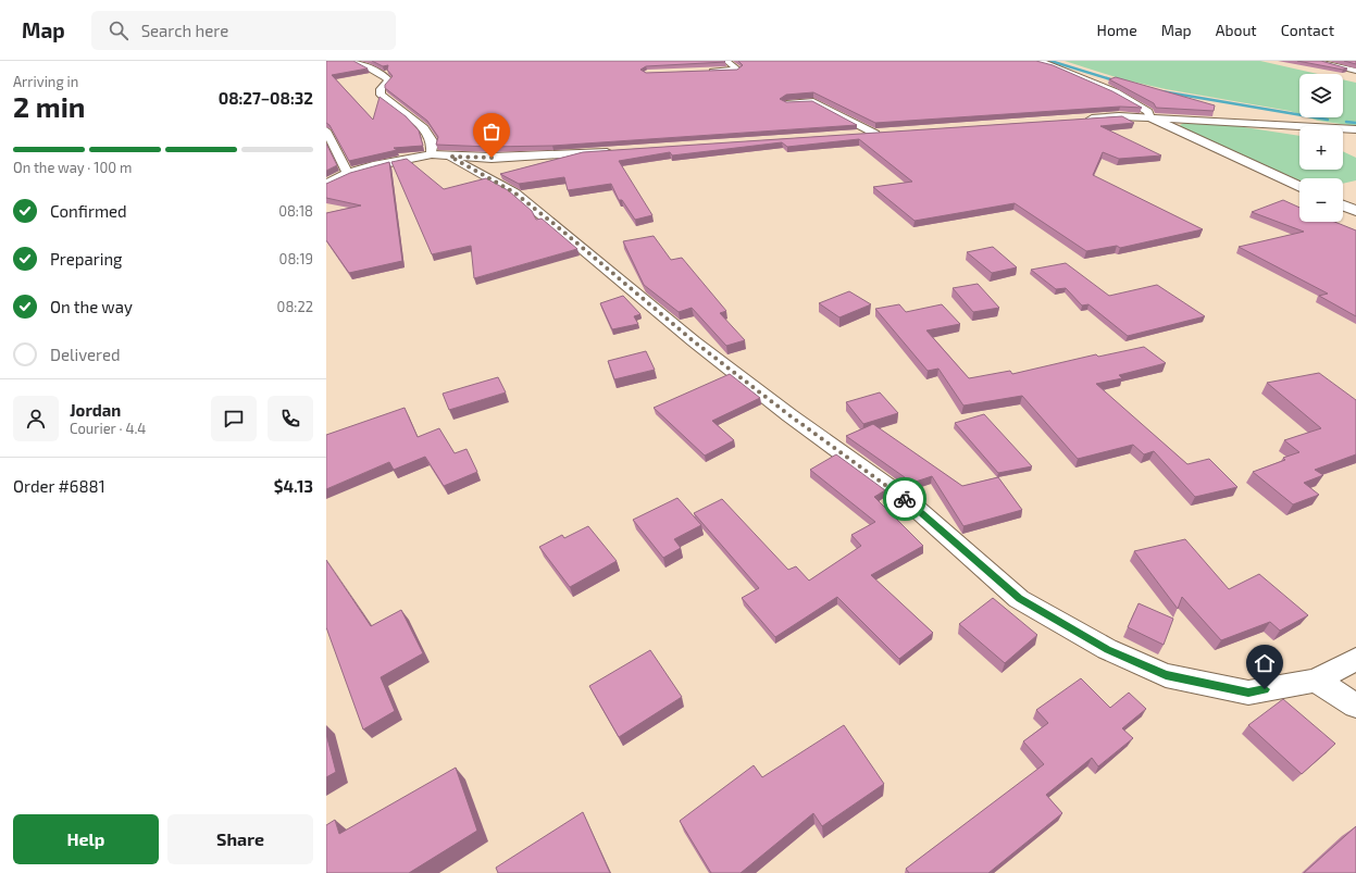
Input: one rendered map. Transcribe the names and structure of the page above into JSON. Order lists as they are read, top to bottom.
{
  "page": {
    "header": "Map",
    "search": "Search here",
    "nav": [
      "Home",
      "Map",
      "About",
      "Contact"
    ],
    "heading": ["2 min", "Arriving in", "08:27–08:32"],
    "panel": [
      "Jordan",
      "Courier · 4.4",
      "Order #6881",
      "$4.13"
    ],
    "map_buttons": ["+", "−"],
    "bar": "On the way · 100 m",
    "list": [
      ["Confirmed", "08:18"],
      ["Preparing", "08:19"],
      ["On the way", "08:22"],
      "Delivered"
    ],
    "buttons": ["Help", "Share"]
  }
}
